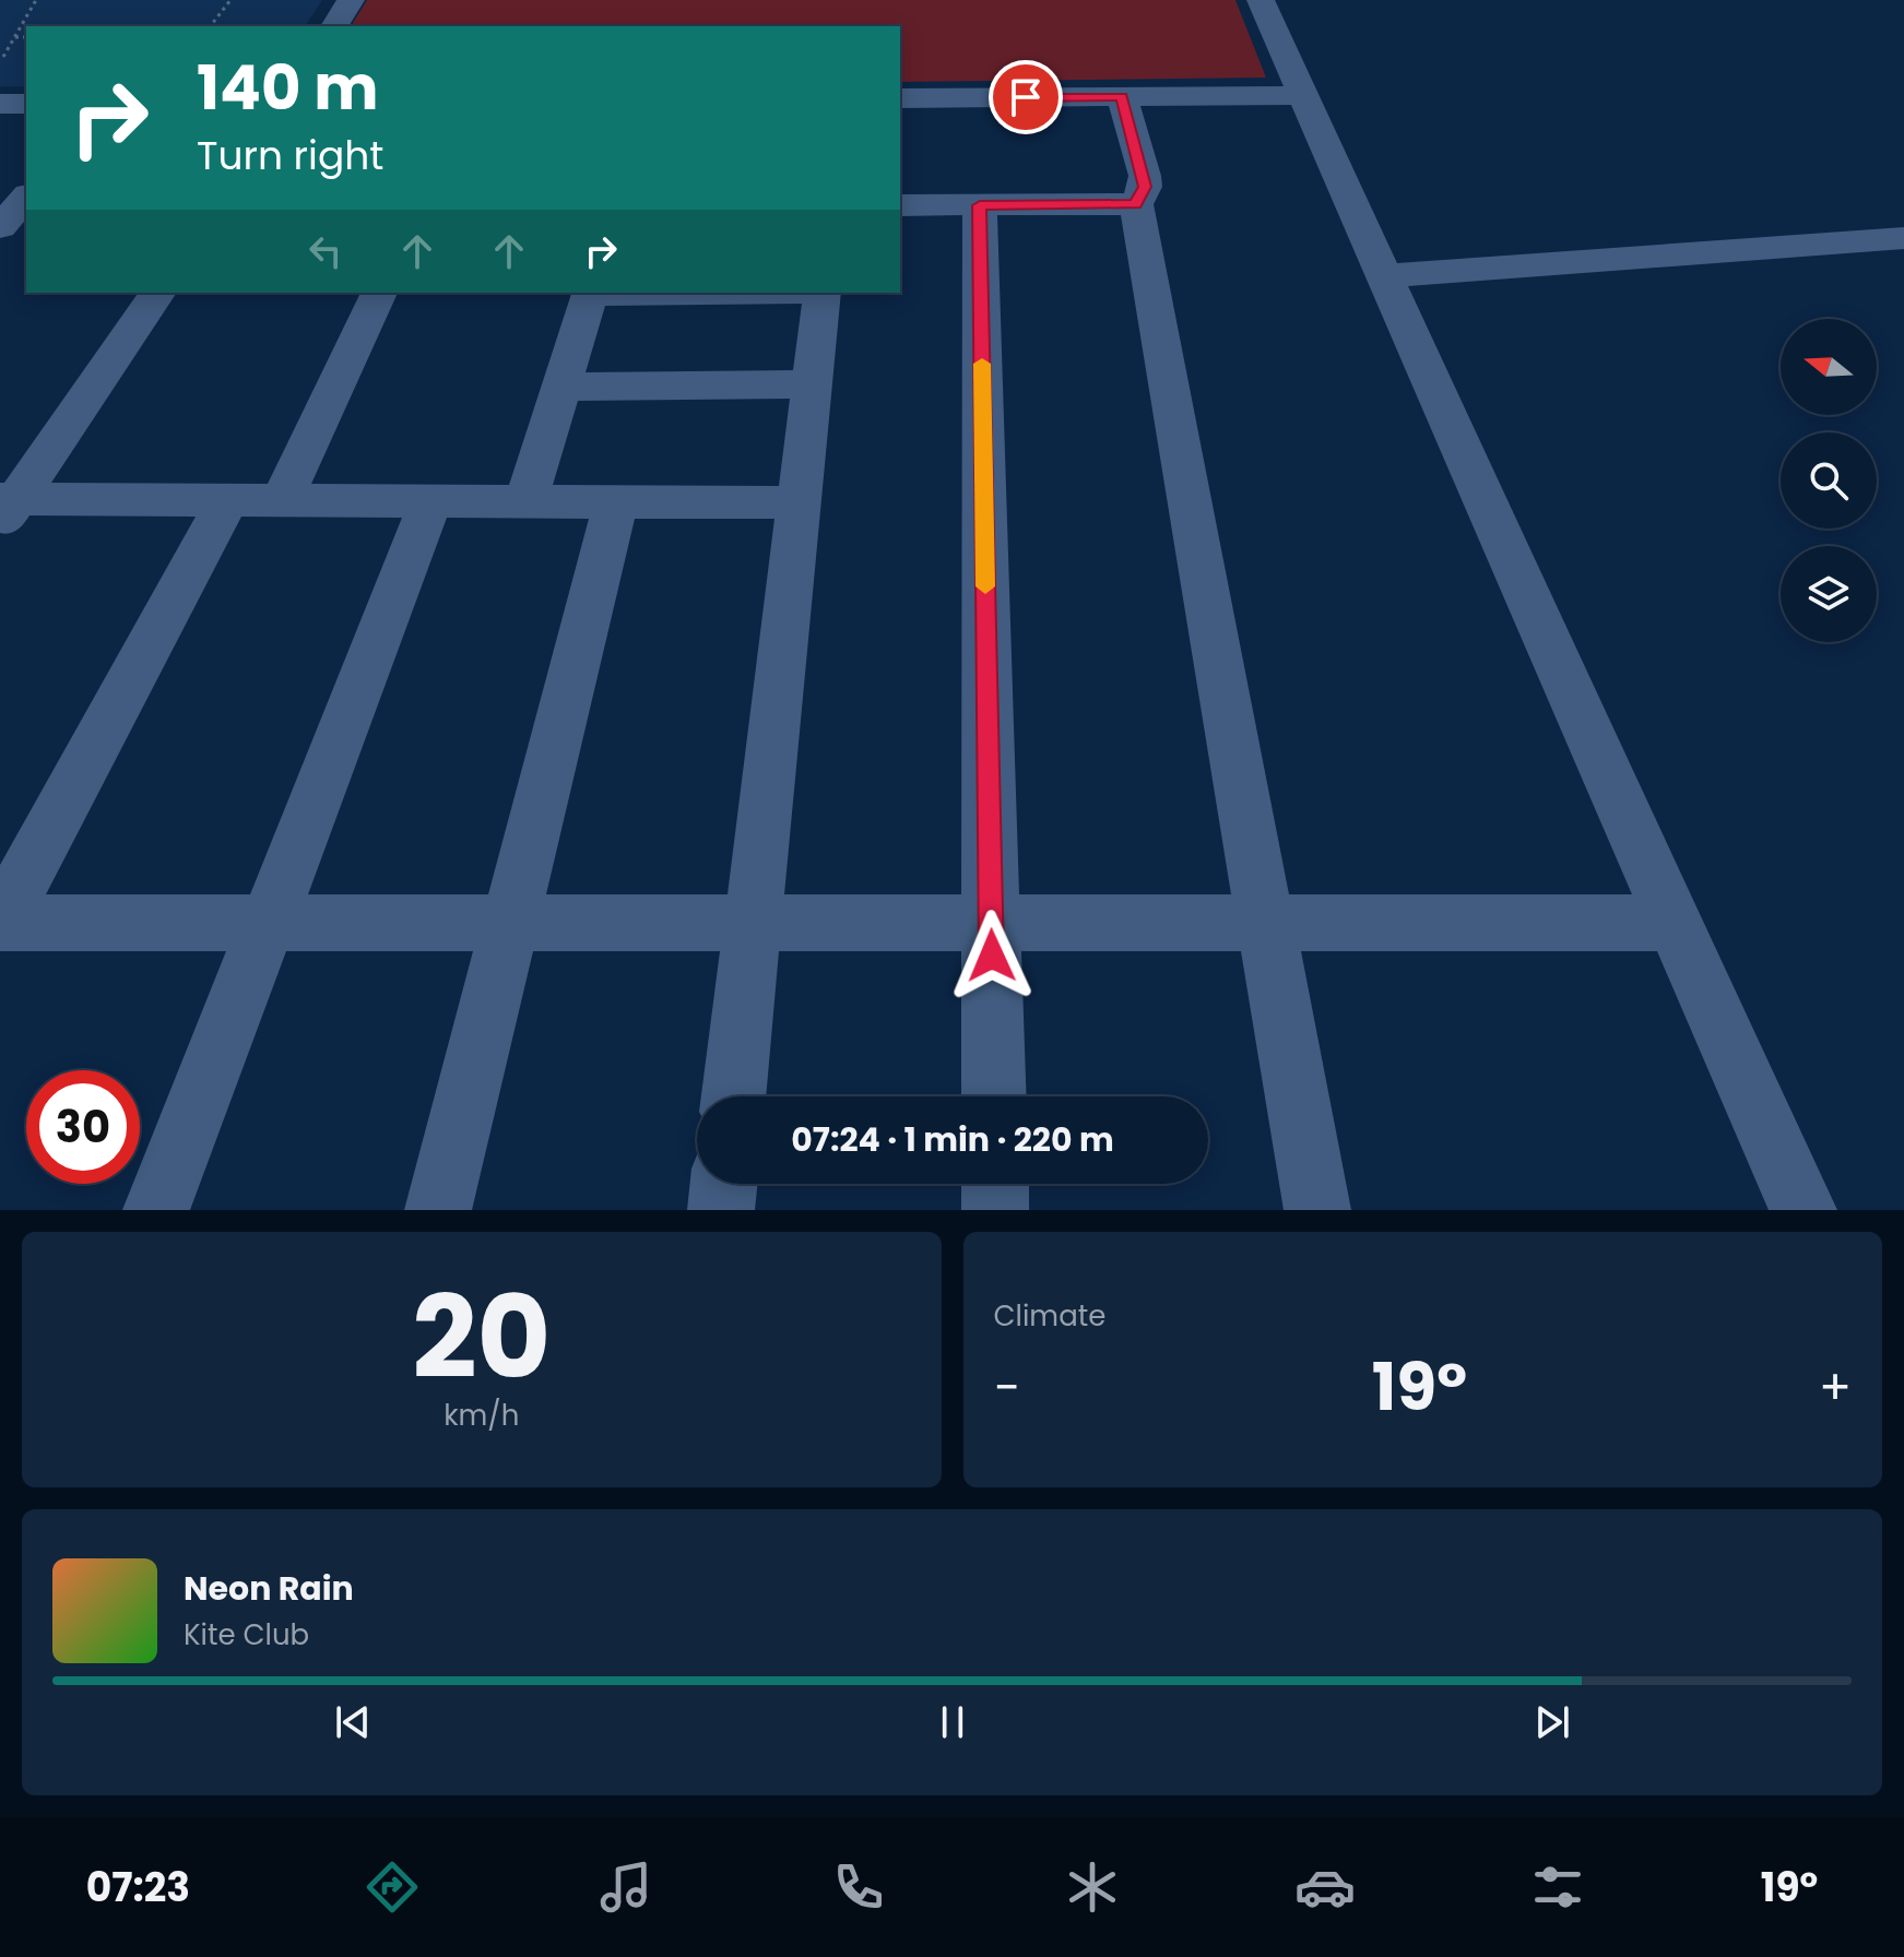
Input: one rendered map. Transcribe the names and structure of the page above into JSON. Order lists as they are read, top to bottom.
{
  "north": "left",
  "page": {
    "turn": ["140 m", "Turn right"],
    "limit": "30",
    "trip": "07:24 · 1 min · 220 m",
    "tile": [
      ["20", "km/h"],
      "Climate"
    ],
    "heat": ["−", "19°", "+"],
    "song": ["Neon Rain", "Kite Club"],
    "tabs": ["07:23", "19°"]
  }
}
